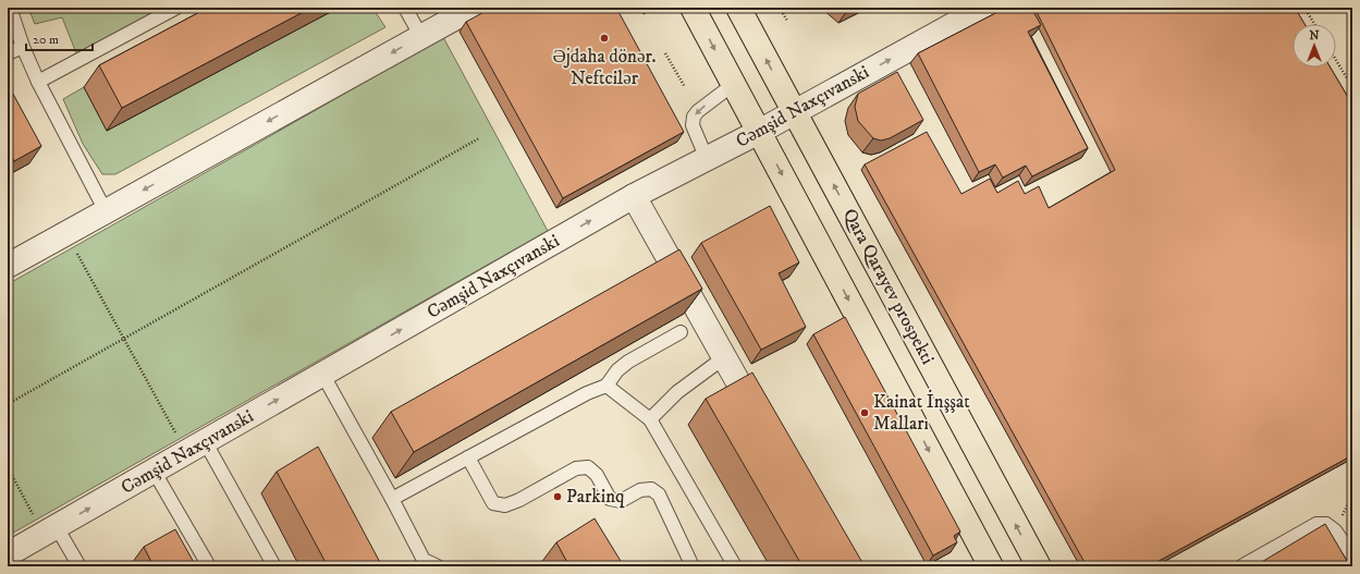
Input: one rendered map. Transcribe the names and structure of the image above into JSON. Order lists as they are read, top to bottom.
{
  "streets": {
    "main road": ["Qara Qarayev prospekti"],
    "street": ["Cəmşid Naxçıvanski"]
  },
  "crossings": [
    ["Cəmşid Naxçıvanski", "Qara Qarayev prospekti"]
  ],
  "one_way": ["Cəmşid Naxçıvanski"],
  "places": ["Əjdaha dönər. Neftcilər", "Kainat İnşşat Malları", "Parkinq"],
  "scale_bar": "20 m",
  "north": "top"
}
